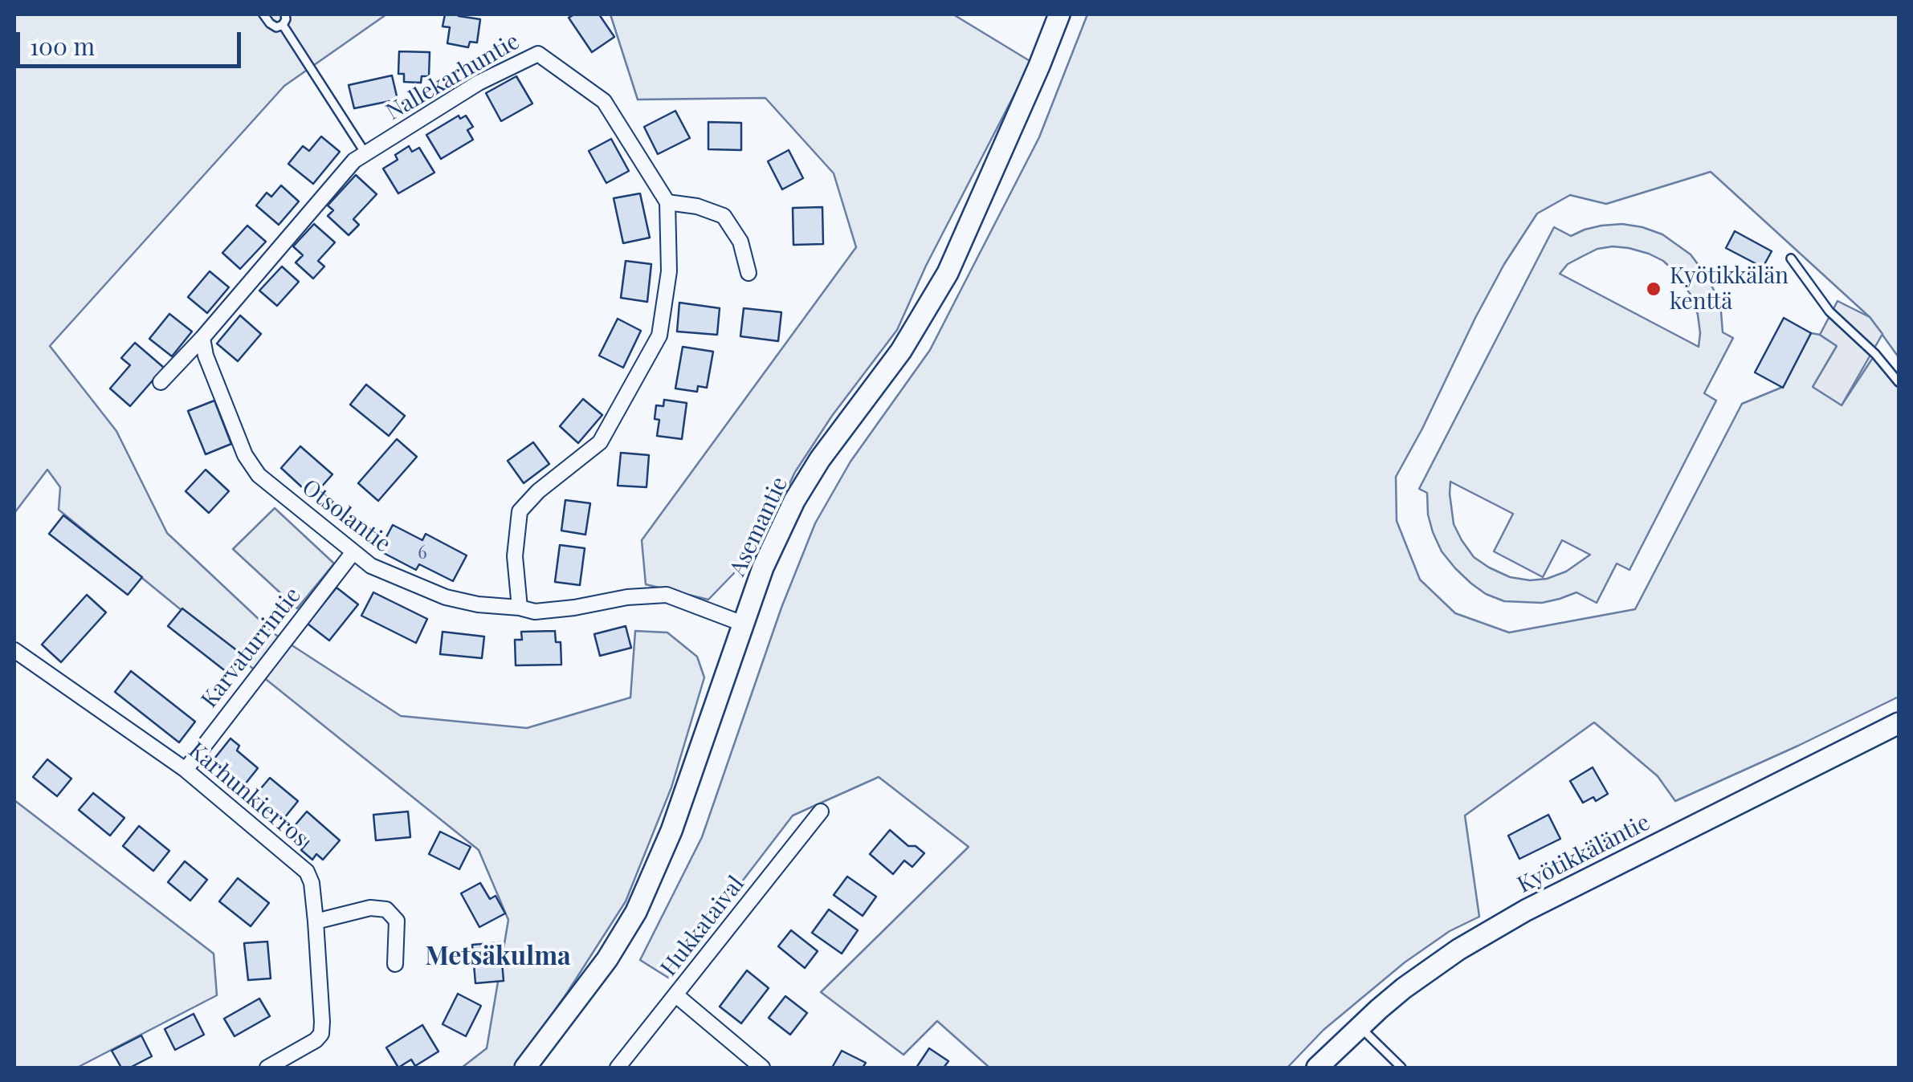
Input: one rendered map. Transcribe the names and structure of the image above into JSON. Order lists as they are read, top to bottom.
{
  "streets": {
    "main road": ["Asemantie", "Kyötikkäläntie"],
    "street": [
      "Nallekarhuntie",
      "Otsolantie",
      "Karvaturrintie",
      "Karhunkierros",
      "Hukkataival"
    ]
  },
  "crossings": [
    ["Nallekarhuntie", "Otsolantie"],
    ["Otsolantie", "Asemantie"],
    ["Otsolantie", "Karvaturrintie"],
    ["Karvaturrintie", "Karhunkierros"]
  ],
  "districts": ["Metsäkulma"],
  "places": ["Kyötikkälän kenttä"],
  "house_numbers": ["6"],
  "scale_bar": "100 m"
}
